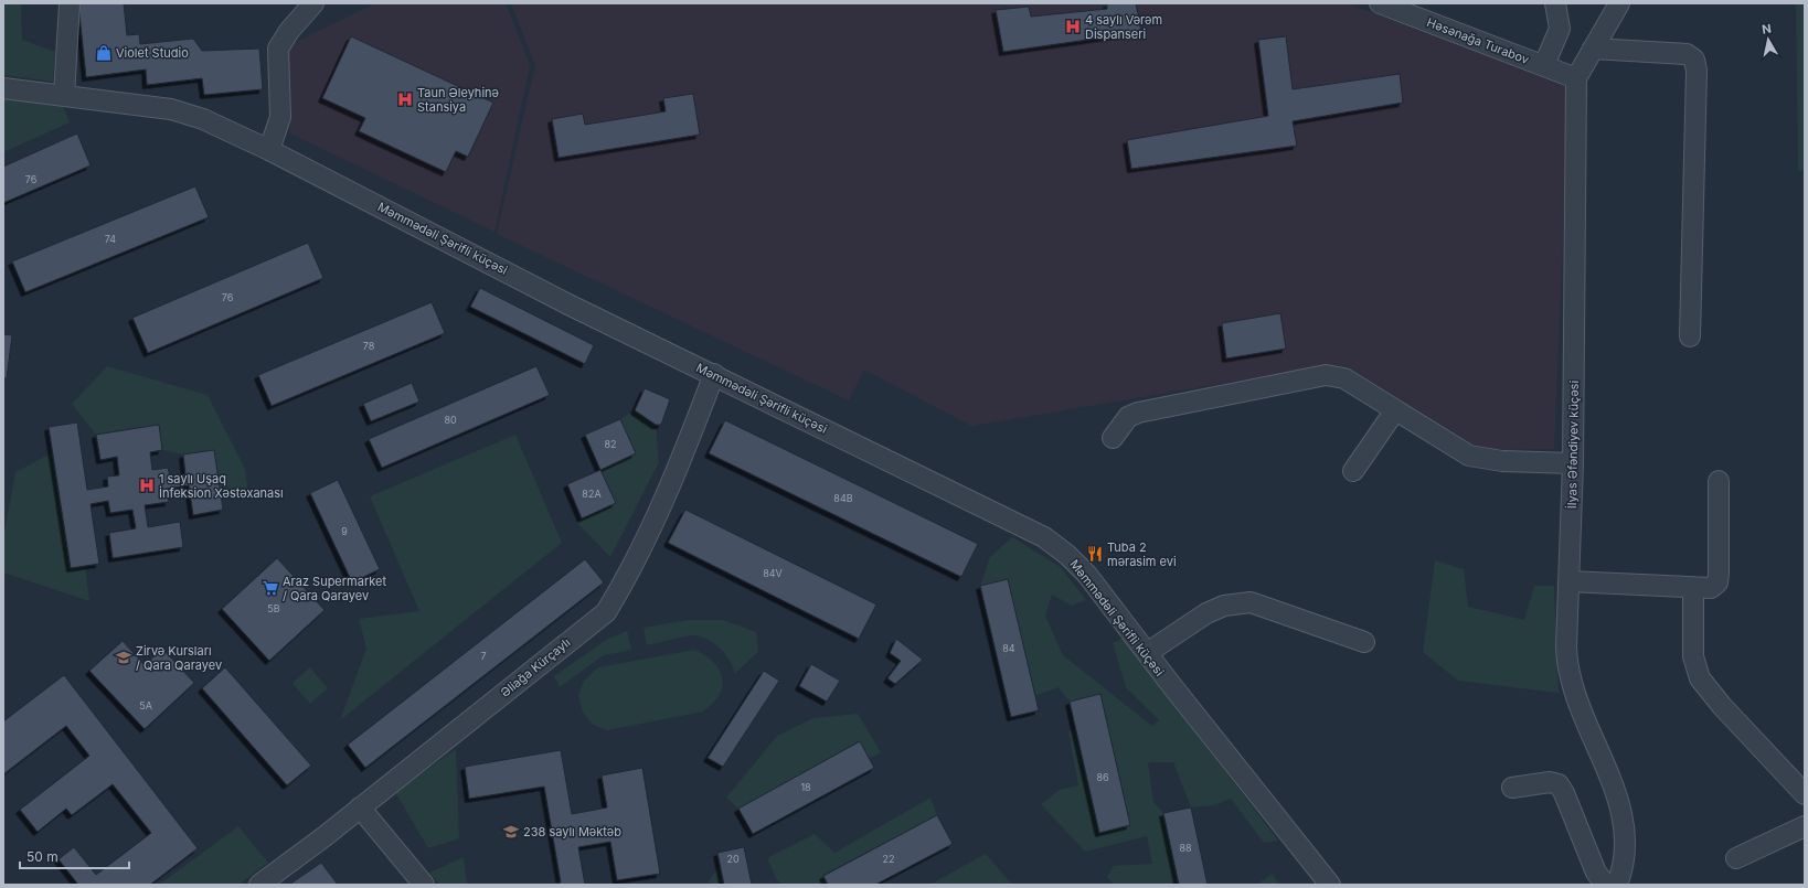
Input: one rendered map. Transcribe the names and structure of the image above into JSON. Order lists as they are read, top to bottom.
{
  "streets": {
    "street": [
      "Həsənağa Turabov",
      "Məmmədəli Şərifli küçəsi",
      "İlyas Əfəndiyev küçəsi",
      "Əliağa Kürçaylı"
    ]
  },
  "crossings": [
    ["Həsənağa Turabov", "İlyas Əfəndiyev küçəsi"],
    ["Məmmədəli Şərifli küçəsi", "Əliağa Kürçaylı"]
  ],
  "places": {
    "hospital": ["4 saylı Vərəm Dispanseri", "Taun Əleyhinə Stansiya", "1 saylı Uşaq İnfeksion Xəstəxanası"],
    "shop": ["Violet Studio"],
    "restaurant": ["Tuba 2 mərasim evi"],
    "supermarket": ["Araz Supermarket / Qara Qarayev"],
    "school or university": ["Zirvə Kursları / Qara Qarayev", "238 saylı Məktəb"]
  },
  "house_numbers": [
    "76",
    "74",
    "76",
    "78",
    "80",
    "82",
    "82A",
    "84B",
    "9",
    "84V",
    "5B",
    "84",
    "7",
    "5A",
    "86",
    "18",
    "88",
    "20",
    "22"
  ],
  "scale_bar": "50 m",
  "north": "top"
}
